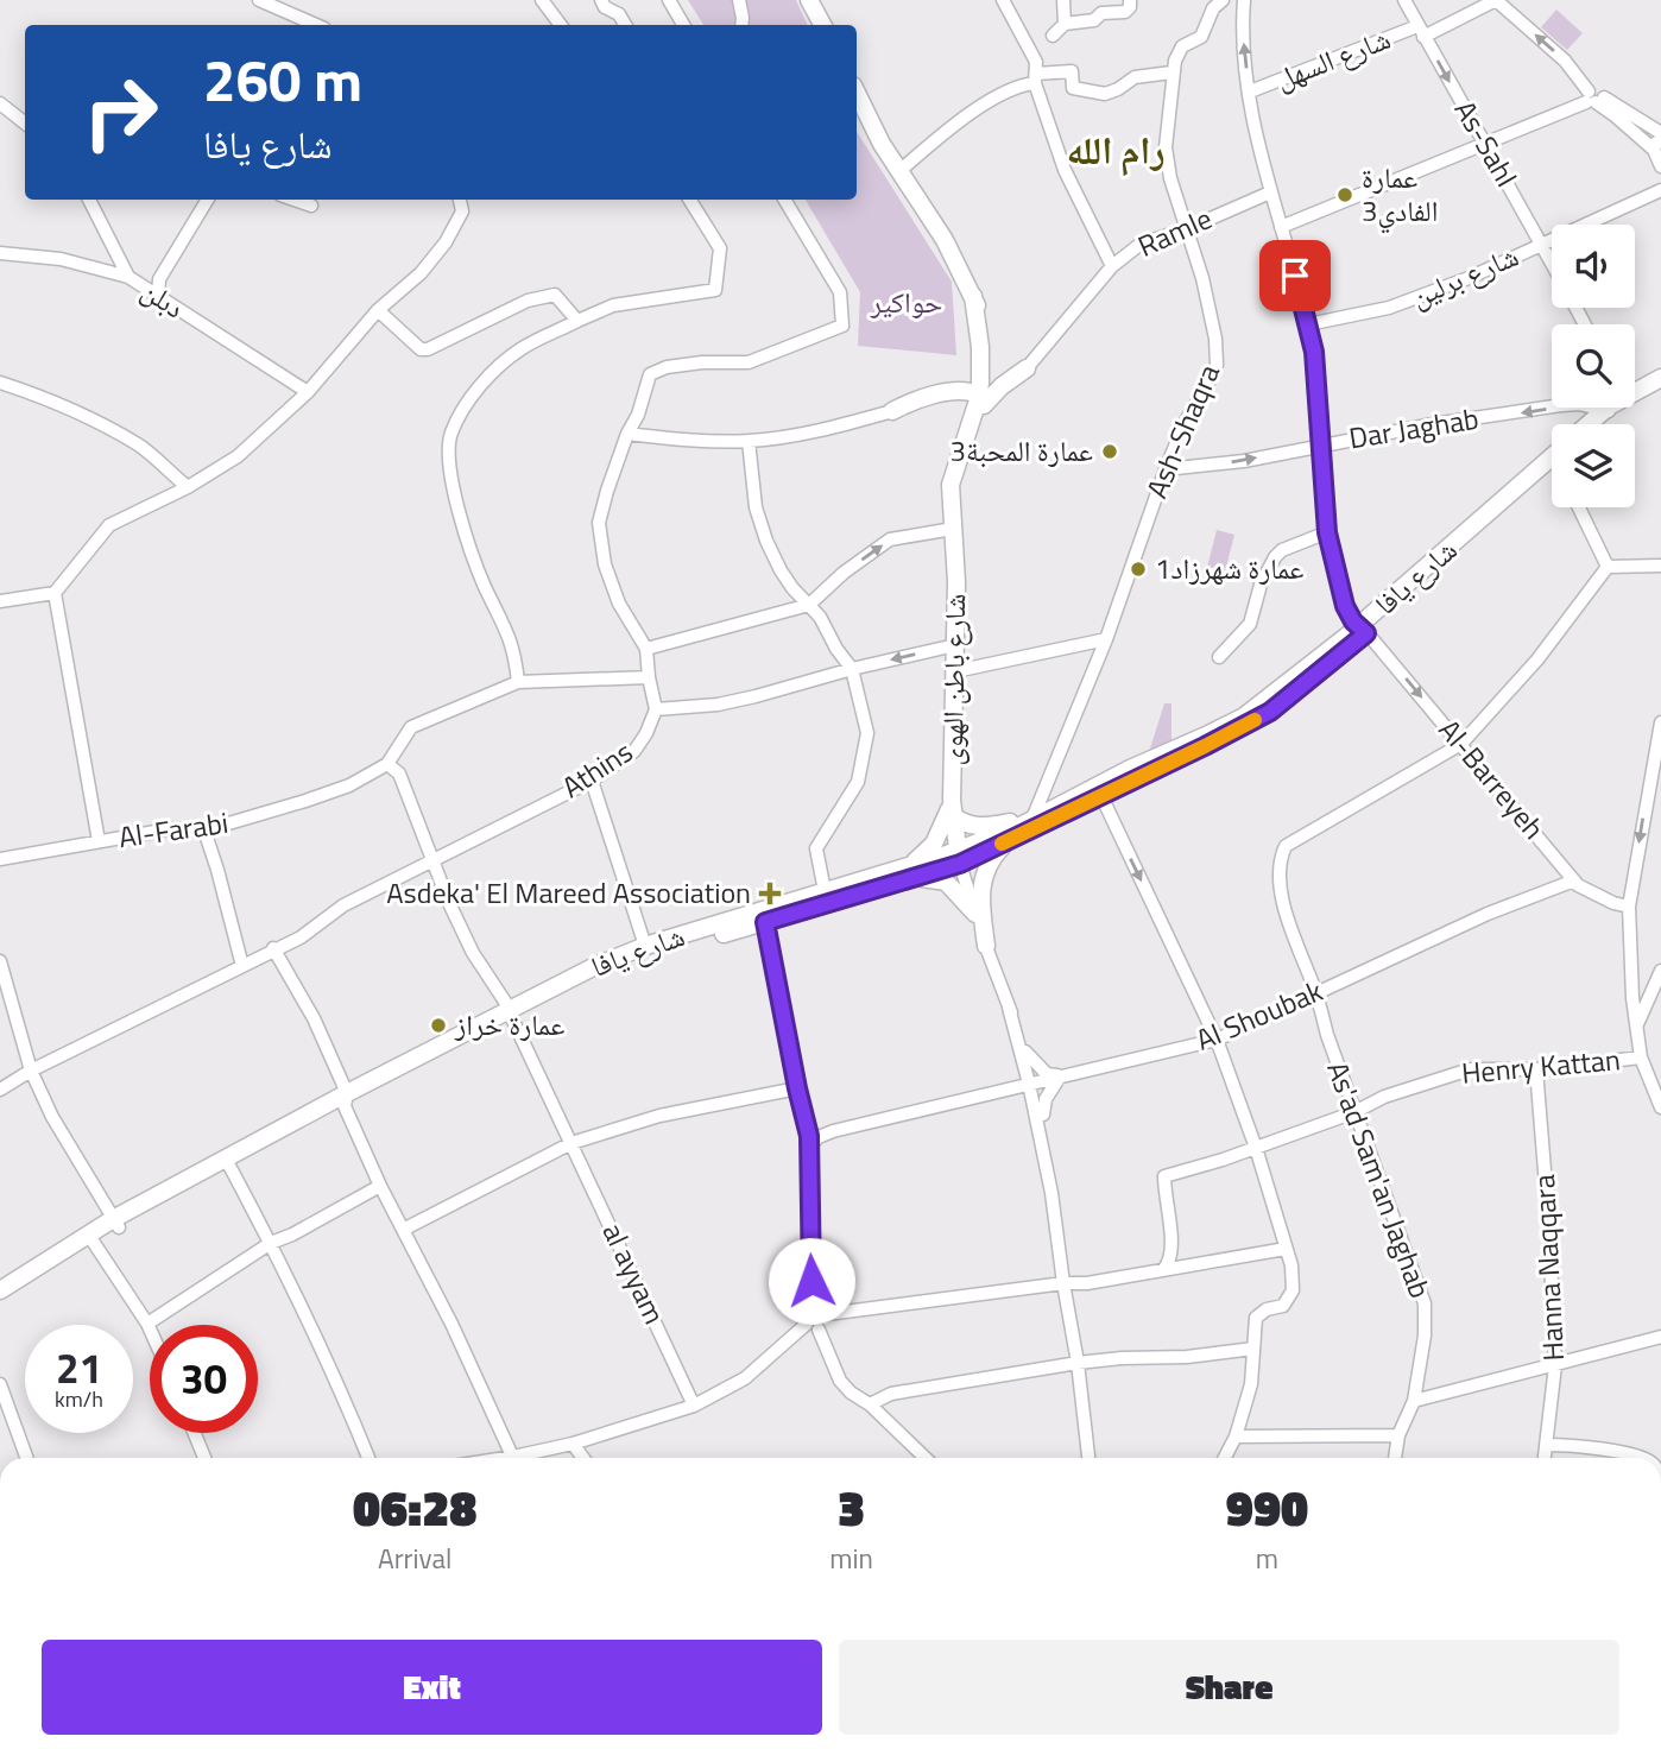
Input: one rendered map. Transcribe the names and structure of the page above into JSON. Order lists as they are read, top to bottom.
{
  "streets": {
    "main road": ["شارع يافا", "شارع باطن الهوى"],
    "street": [
      "شارع السهل",
      "As-Sahl",
      "Ramle",
      "شارع برلين",
      "دبلن",
      "Dar Jaghab",
      "Ash-Shaqra",
      "Athins",
      "Al-Barreyeh",
      "Al-Farabi",
      "Al Shoubak",
      "Henry Kattan",
      "As'ad Sam'an Jaghab",
      "Hanna Naqqara",
      "al ayyam"
    ]
  },
  "crossings": [
    ["شارع السهل", "As-Sahl"],
    ["شارع السهل", "Al-Barreyeh"],
    ["As-Sahl", "شارع برلين"],
    ["Ramle", "Ash-Shaqra"],
    ["Ramle", "Al-Barreyeh"],
    ["شارع برلين", "Al-Barreyeh"],
    ["Dar Jaghab", "Ash-Shaqra"],
    ["Dar Jaghab", "Al-Barreyeh"],
    ["Ash-Shaqra", "شارع يافا"],
    ["شارع يافا", "شارع باطن الهوى"],
    ["شارع يافا", "Al-Barreyeh"],
    ["شارع يافا", "Al Shoubak"],
    ["شارع يافا", "al ayyam"],
    ["Athins", "al ayyam"],
    ["Al-Barreyeh", "Al Shoubak"],
    ["Al-Barreyeh", "As'ad Sam'an Jaghab"],
    ["Al-Farabi", "al ayyam"],
    ["Al Shoubak", "As'ad Sam'an Jaghab"],
    ["Henry Kattan", "As'ad Sam'an Jaghab"],
    ["Henry Kattan", "Hanna Naqqara"]
  ],
  "districts": ["رام الله"],
  "parks": ["حواكير"],
  "places": {
    "other": [
      "عمارة الفادي3",
      "عمارة المحبة3",
      "عمارة شهرزاد1",
      "عمارة خراز"
    ],
    "health": ["Asdeka' El Mareed Association"]
  },
  "page": {
    "turn": ["260 m", "شارع يافا"],
    "speed": "21 km/h",
    "limit": "30",
    "eta": [
      "06:28",
      "Arrival",
      "3",
      "min",
      "990",
      "m"
    ],
    "buttons": ["Exit", "Share"]
  }
}
